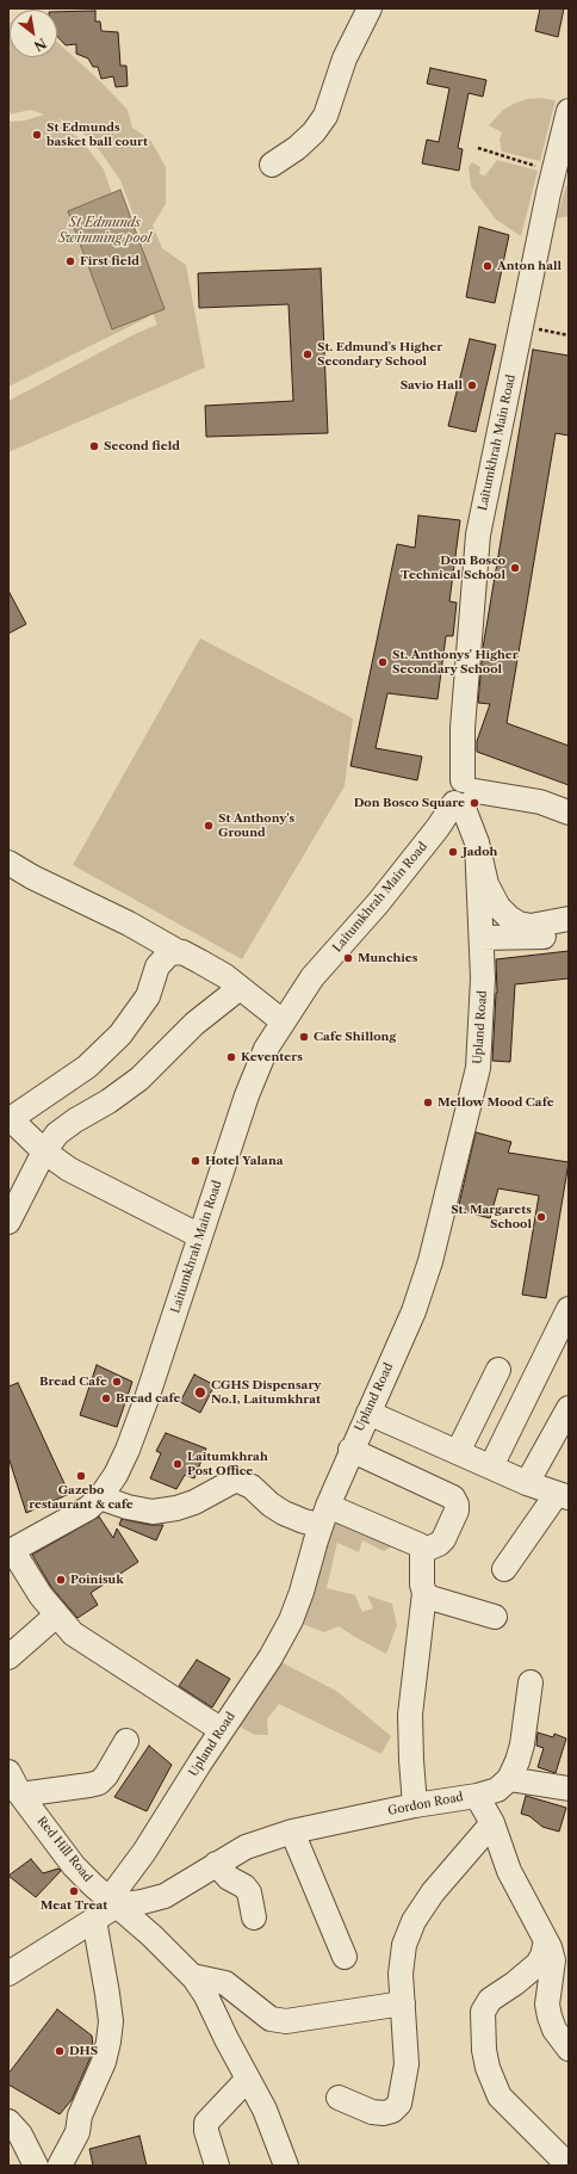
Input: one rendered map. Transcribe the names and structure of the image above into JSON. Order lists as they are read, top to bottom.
{
  "streets": {
    "street": [
      "Laitumkhrah Main Road",
      "Upland Road",
      "Gordon Road",
      "Red Hill Road"
    ]
  },
  "crossings": [
    ["Upland Road", "Gordon Road"],
    ["Upland Road", "Red Hill Road"],
    ["Gordon Road", "Red Hill Road"]
  ],
  "water": ["St Edmunds Swimming pool"],
  "places": [
    "St Edmunds basket ball court",
    "First field",
    "Anton hall",
    "St. Edmund's Higher Secondary School",
    "Savio Hall",
    "Second field",
    "Don Bosco Technical School",
    "St. Anthonys' Higher Secondary School",
    "Don Bosco Square",
    "St Anthony's Ground",
    "Jadoh",
    "Munchies",
    "Cafe Shillong",
    "Keventers",
    "Mellow Mood Cafe",
    "Hotel Yalana",
    "St. Margarets School",
    "Bread Cafe",
    "CGHS Dispensary No.I, Laitumkhrat",
    "Bread cafe",
    "Laitumkhrah Post Office",
    "Gazebo restaurant & cafe",
    "Poinisuk",
    "Meat Treat",
    "DHS"
  ],
  "north": "bottom right"
}
